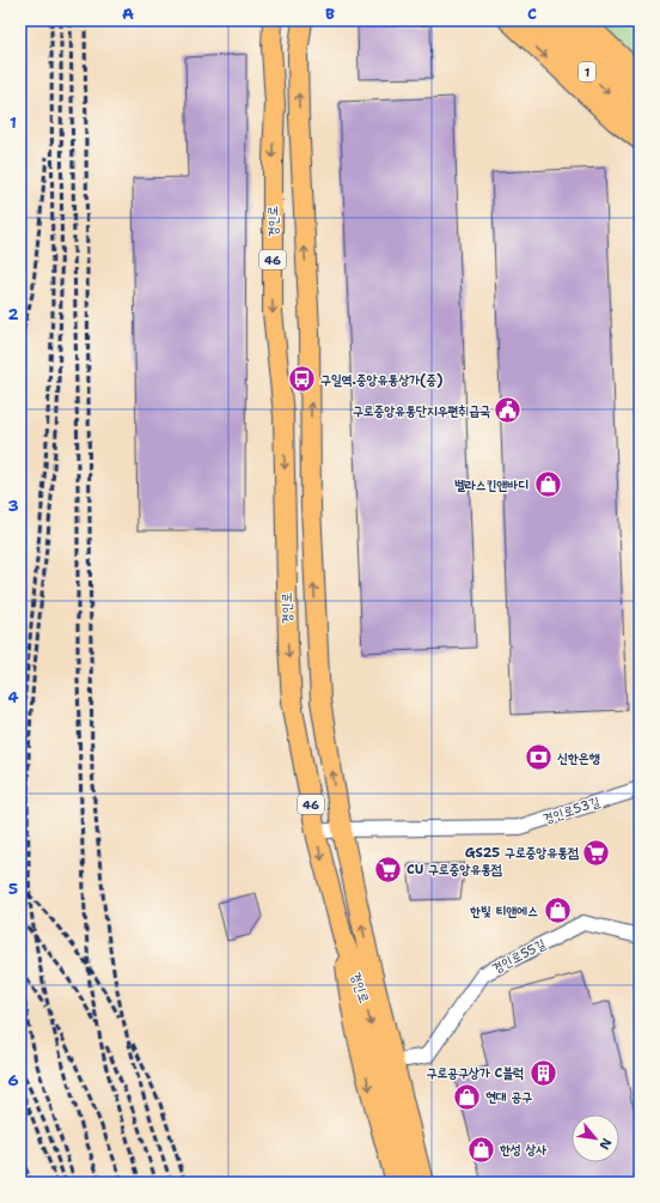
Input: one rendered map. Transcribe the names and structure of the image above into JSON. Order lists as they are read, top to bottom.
{
  "streets": {
    "main road": ["1", "경인로", "46"],
    "street": ["경인로53길", "경인로55길"]
  },
  "crossings": [
    ["경인로", "경인로53길"]
  ],
  "places": {
    "bus stop": ["구일역.중앙유통상가(중)"],
    "public building": ["구로중앙유통단지우편취급국"],
    "shop": [
      "벨라스킨앤바디",
      "한빛 티앤에스",
      "현대 공구",
      "한성 상사"
    ],
    "bank": ["신한은행"],
    "supermarket": ["GS25 구로중앙유통점", "CU 구로중앙유통점"],
    "building": ["구로공구상가 C블럭"]
  },
  "north": "bottom right",
  "grid": {
    "columns": ["A", "B", "C"],
    "rows": [
      "1",
      "2",
      "3",
      "4",
      "5",
      "6"
    ]
  }
}
